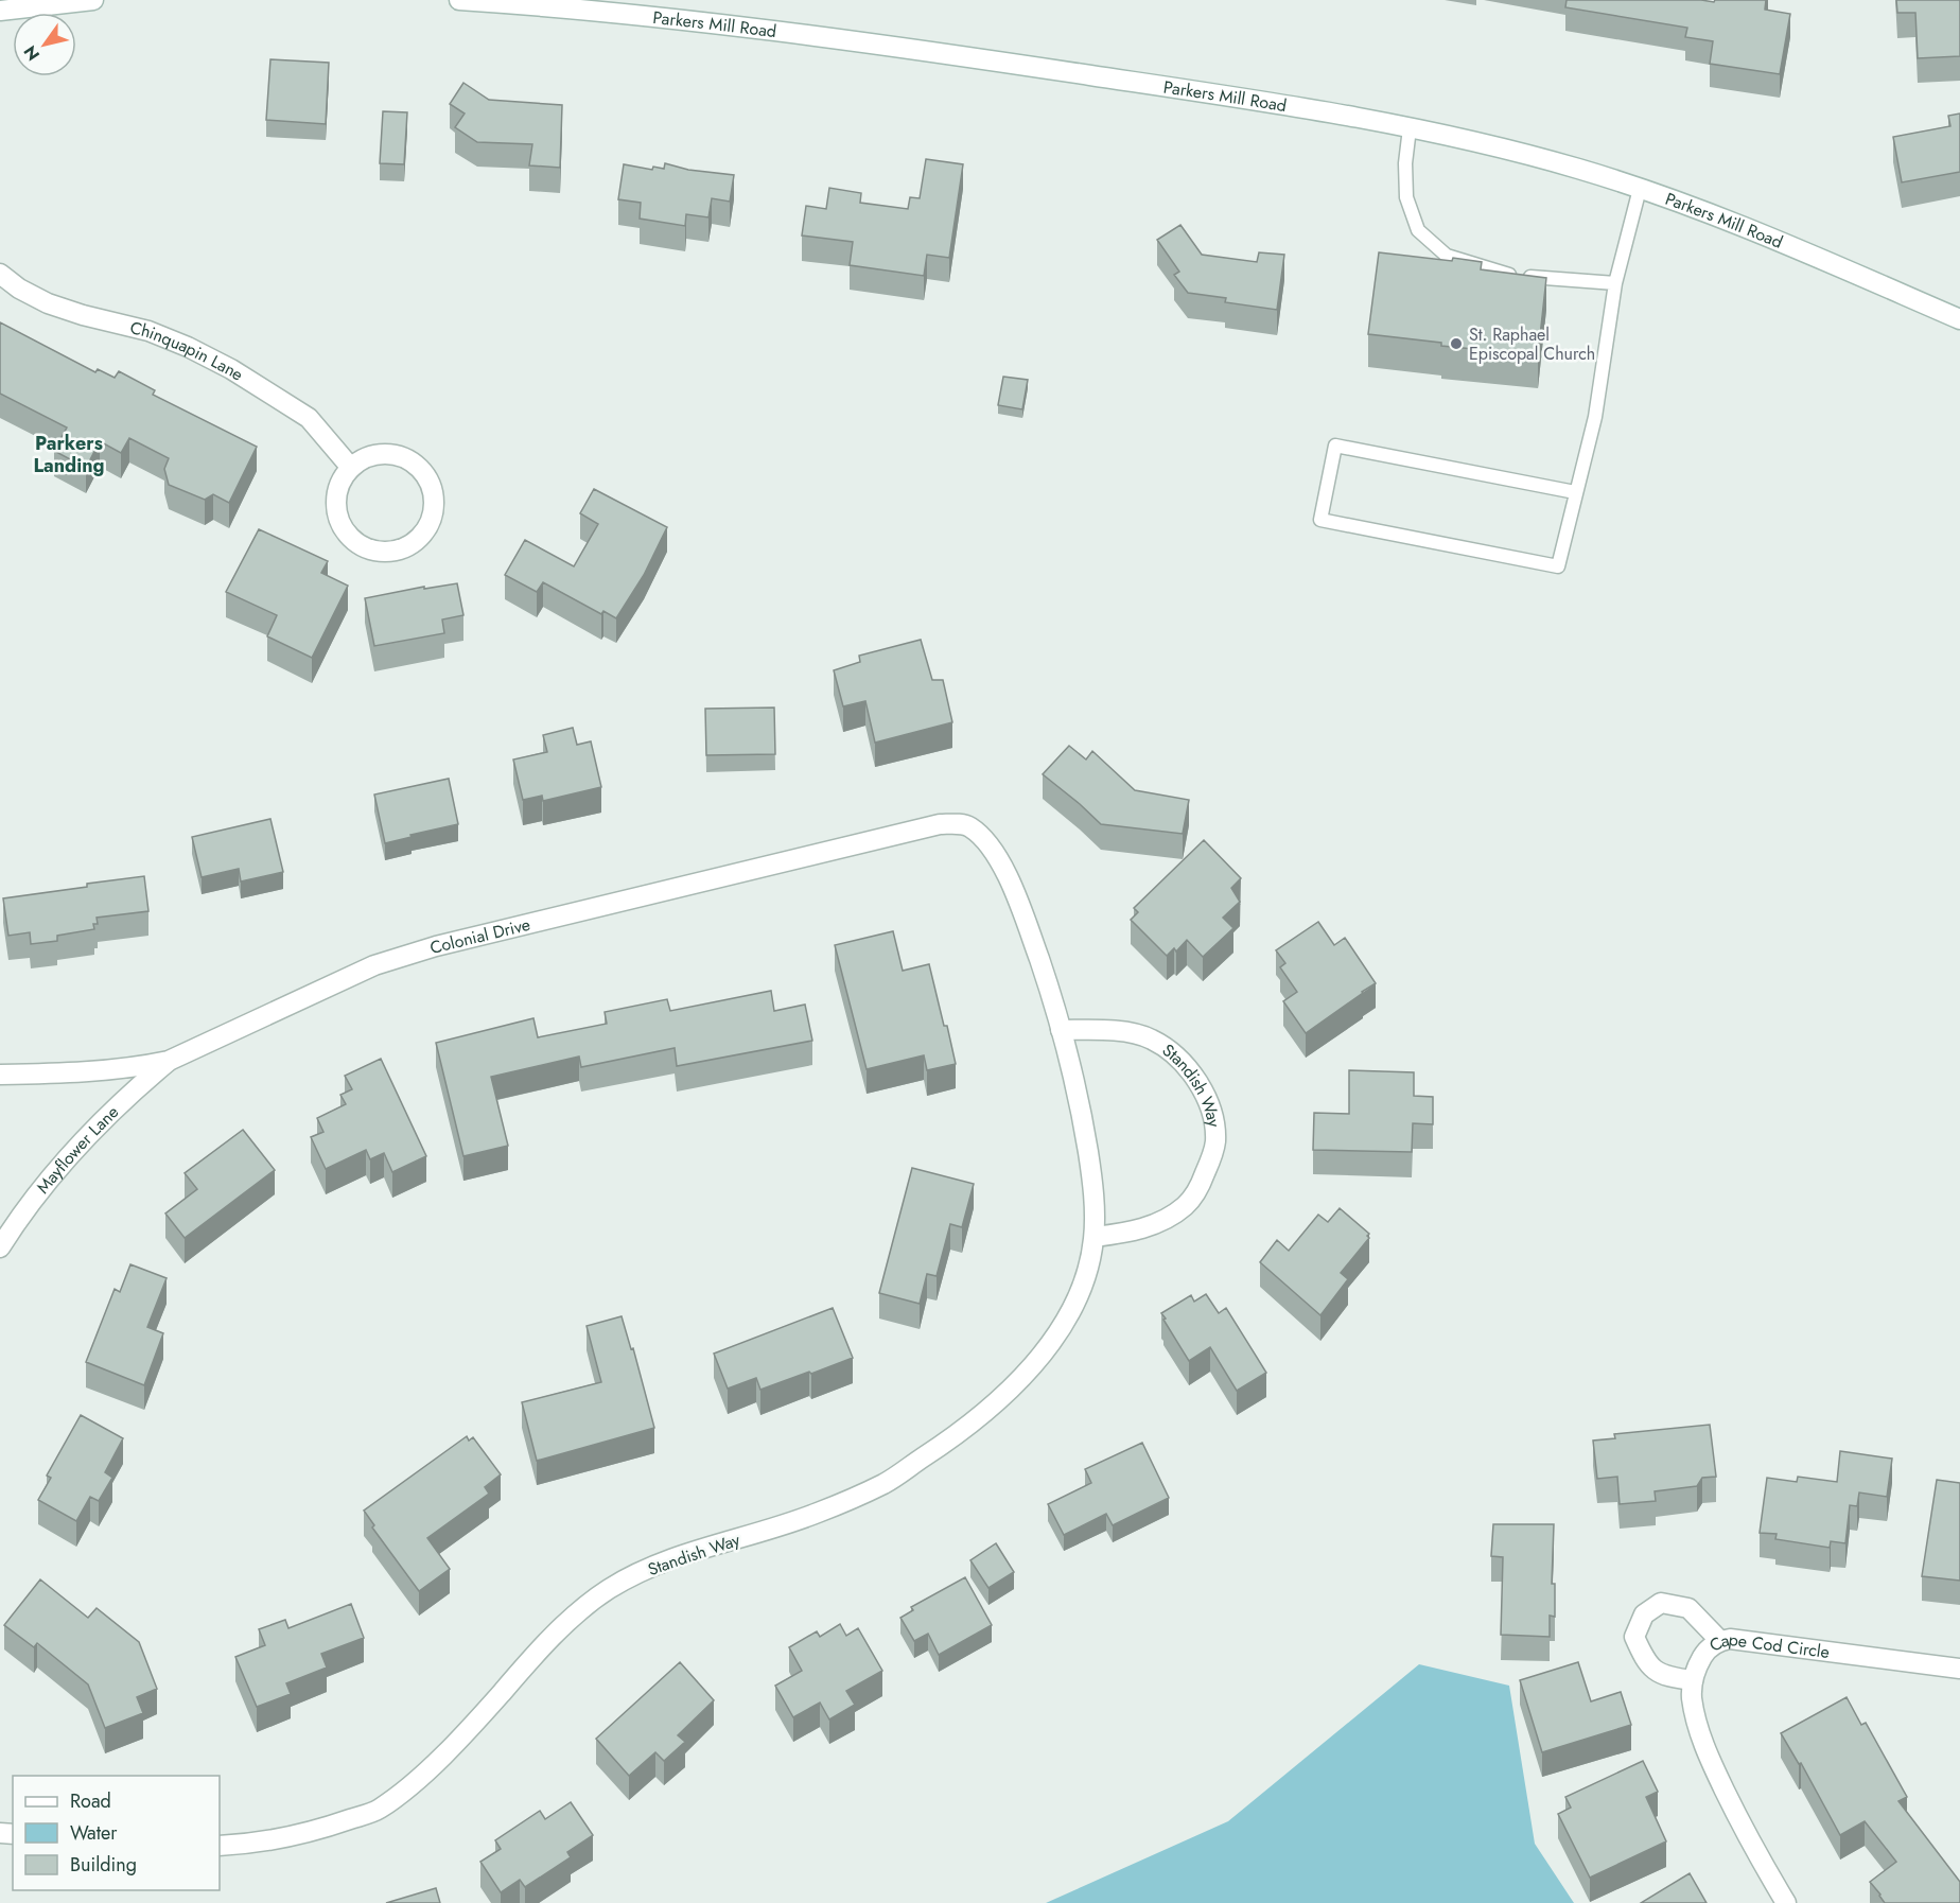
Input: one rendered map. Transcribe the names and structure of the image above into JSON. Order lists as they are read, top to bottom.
{
  "streets": {
    "street": [
      "Parkers Mill Road",
      "Chinquapin Lane",
      "Colonial Drive",
      "Standish Way",
      "Mayflower Lane",
      "Cape Cod Circle"
    ]
  },
  "crossings": [
    ["Colonial Drive", "Standish Way"],
    ["Colonial Drive", "Mayflower Lane"]
  ],
  "districts": ["Parkers Landing"],
  "places": ["St. Raphael Episcopal Church"],
  "legend": ["Road", "Water", "Building"],
  "north": "bottom left"
}
